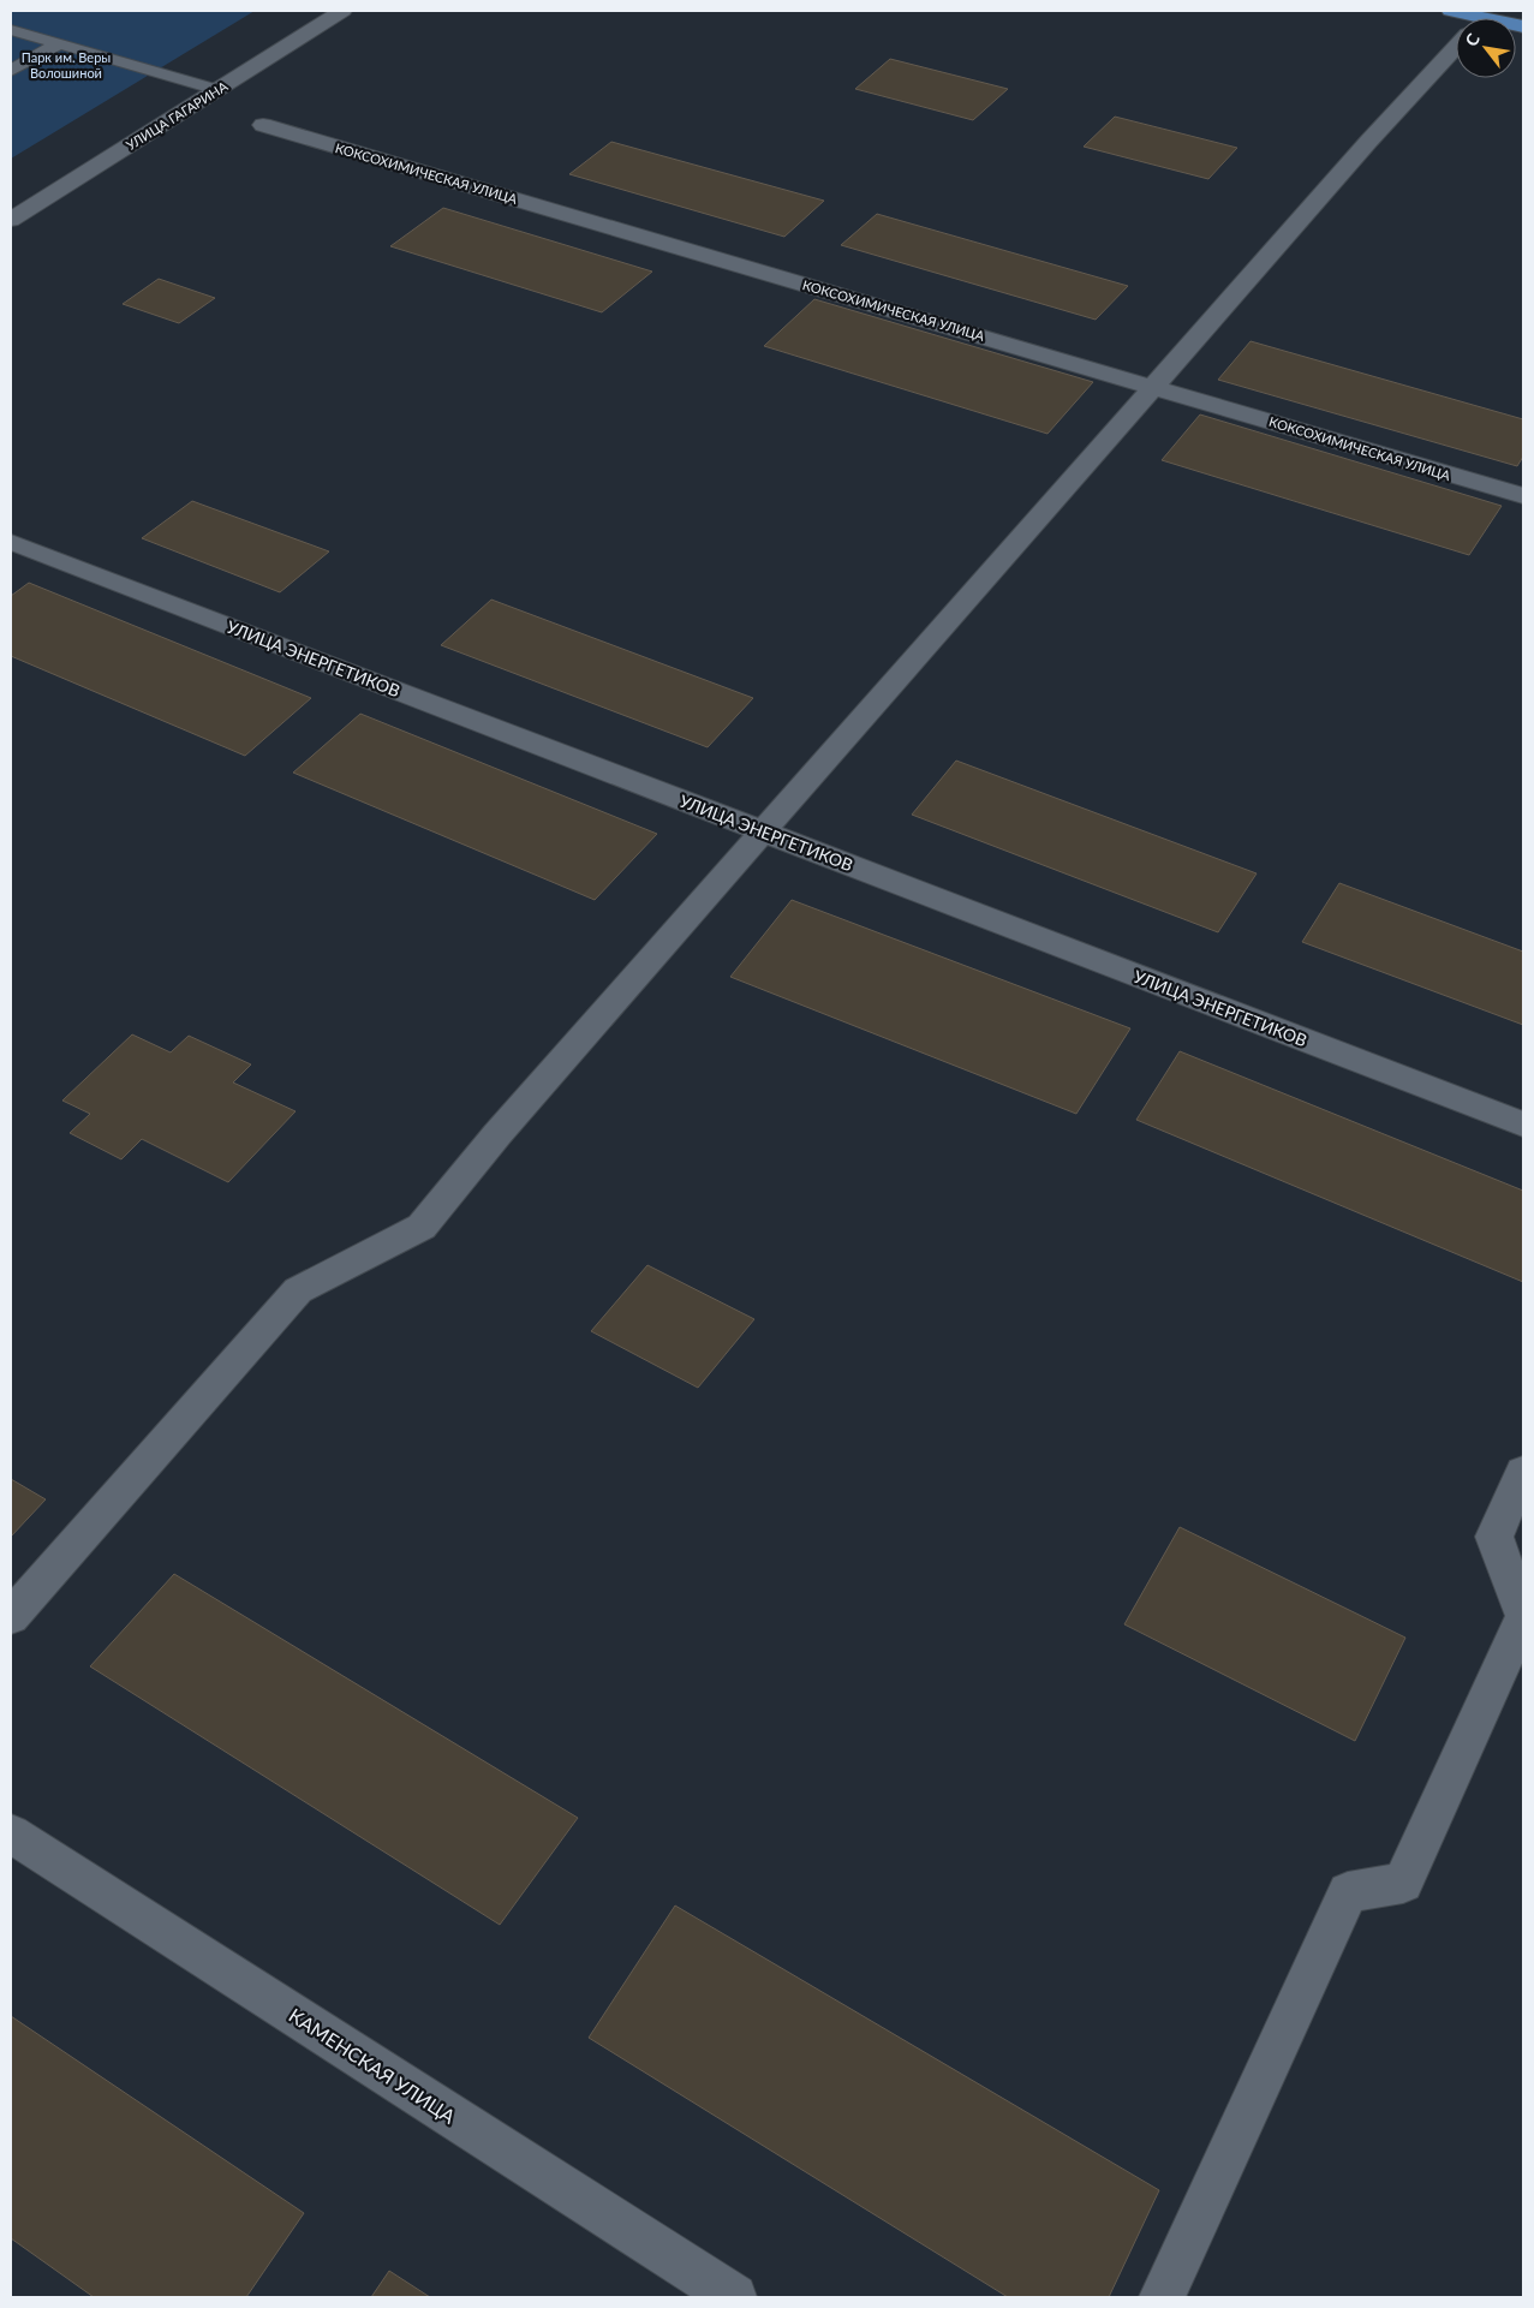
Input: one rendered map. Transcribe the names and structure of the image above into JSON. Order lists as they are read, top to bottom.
{
  "streets": {
    "street": [
      "УЛИЦА ГАГАРИНА",
      "КОКСОХИМИЧЕСКАЯ УЛИЦА",
      "УЛИЦА ЭНЕРГЕТИКОВ",
      "КАМЕНСКАЯ УЛИЦА"
    ]
  },
  "parks": ["Парк им. Веры Волошиной"],
  "north": "top left"
}
